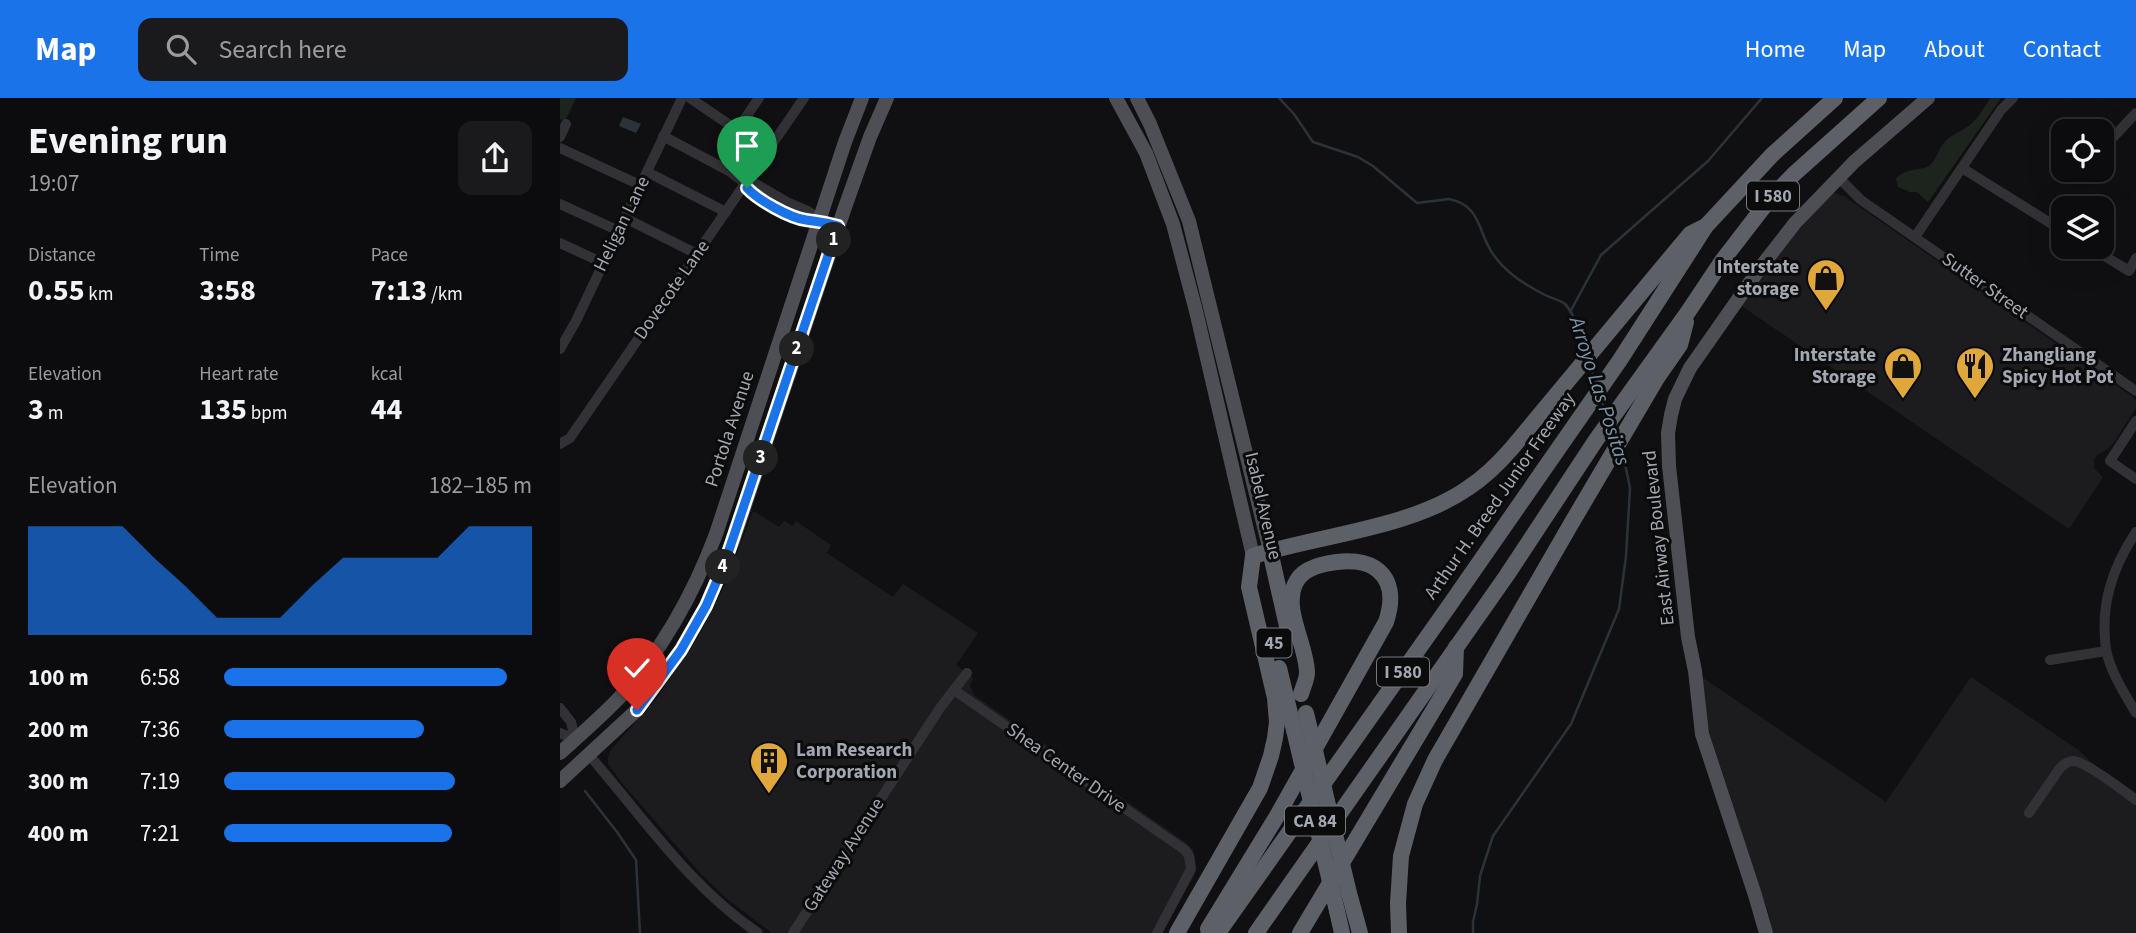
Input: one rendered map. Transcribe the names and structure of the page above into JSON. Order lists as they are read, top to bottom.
{
  "streets": {
    "highway": [
      "I 580",
      "Arthur H. Breed Junior Freeway",
      "Isabel Avenue",
      "45",
      "CA 84"
    ],
    "main road": ["Portola Avenue", "East Airway Boulevard"],
    "street": [
      "Heligan Lane",
      "Sutter Street",
      "Dovecote Lane",
      "Shea Center Drive",
      "Gateway Avenue"
    ]
  },
  "crossings": [
    ["Sutter Street", "East Airway Boulevard"],
    ["Shea Center Drive", "Gateway Avenue"]
  ],
  "water": ["Arroyo Las Positas"],
  "places": {
    "shop": ["Interstate storage", "Interstate Storage"],
    "restaurant": ["Zhangliang Spicy Hot Pot"],
    "building": ["Lam Research Corporation"]
  },
  "page": {
    "header": "Map",
    "search": "Search here",
    "nav": [
      "Home",
      "Map",
      "About",
      "Contact"
    ],
    "heading": ["Evening run", "19:07"],
    "stats": [
      ["Distance", "0.55 km"],
      ["Time", "3:58"],
      ["Pace", "7:13 /km"],
      ["Elevation", "3 m"],
      ["Heart rate", "135 bpm"],
      ["kcal", "44"]
    ],
    "pins": [
      "1",
      "2",
      "3",
      "4"
    ],
    "chart": ["Elevation", "182–185 m"],
    "list": [
      {
        "name": "100 m",
        "note": "6:58"
      },
      {
        "name": "200 m",
        "note": "7:36"
      },
      {
        "name": "300 m",
        "note": "7:19"
      },
      {
        "name": "400 m",
        "note": "7:21"
      }
    ]
  }
}
